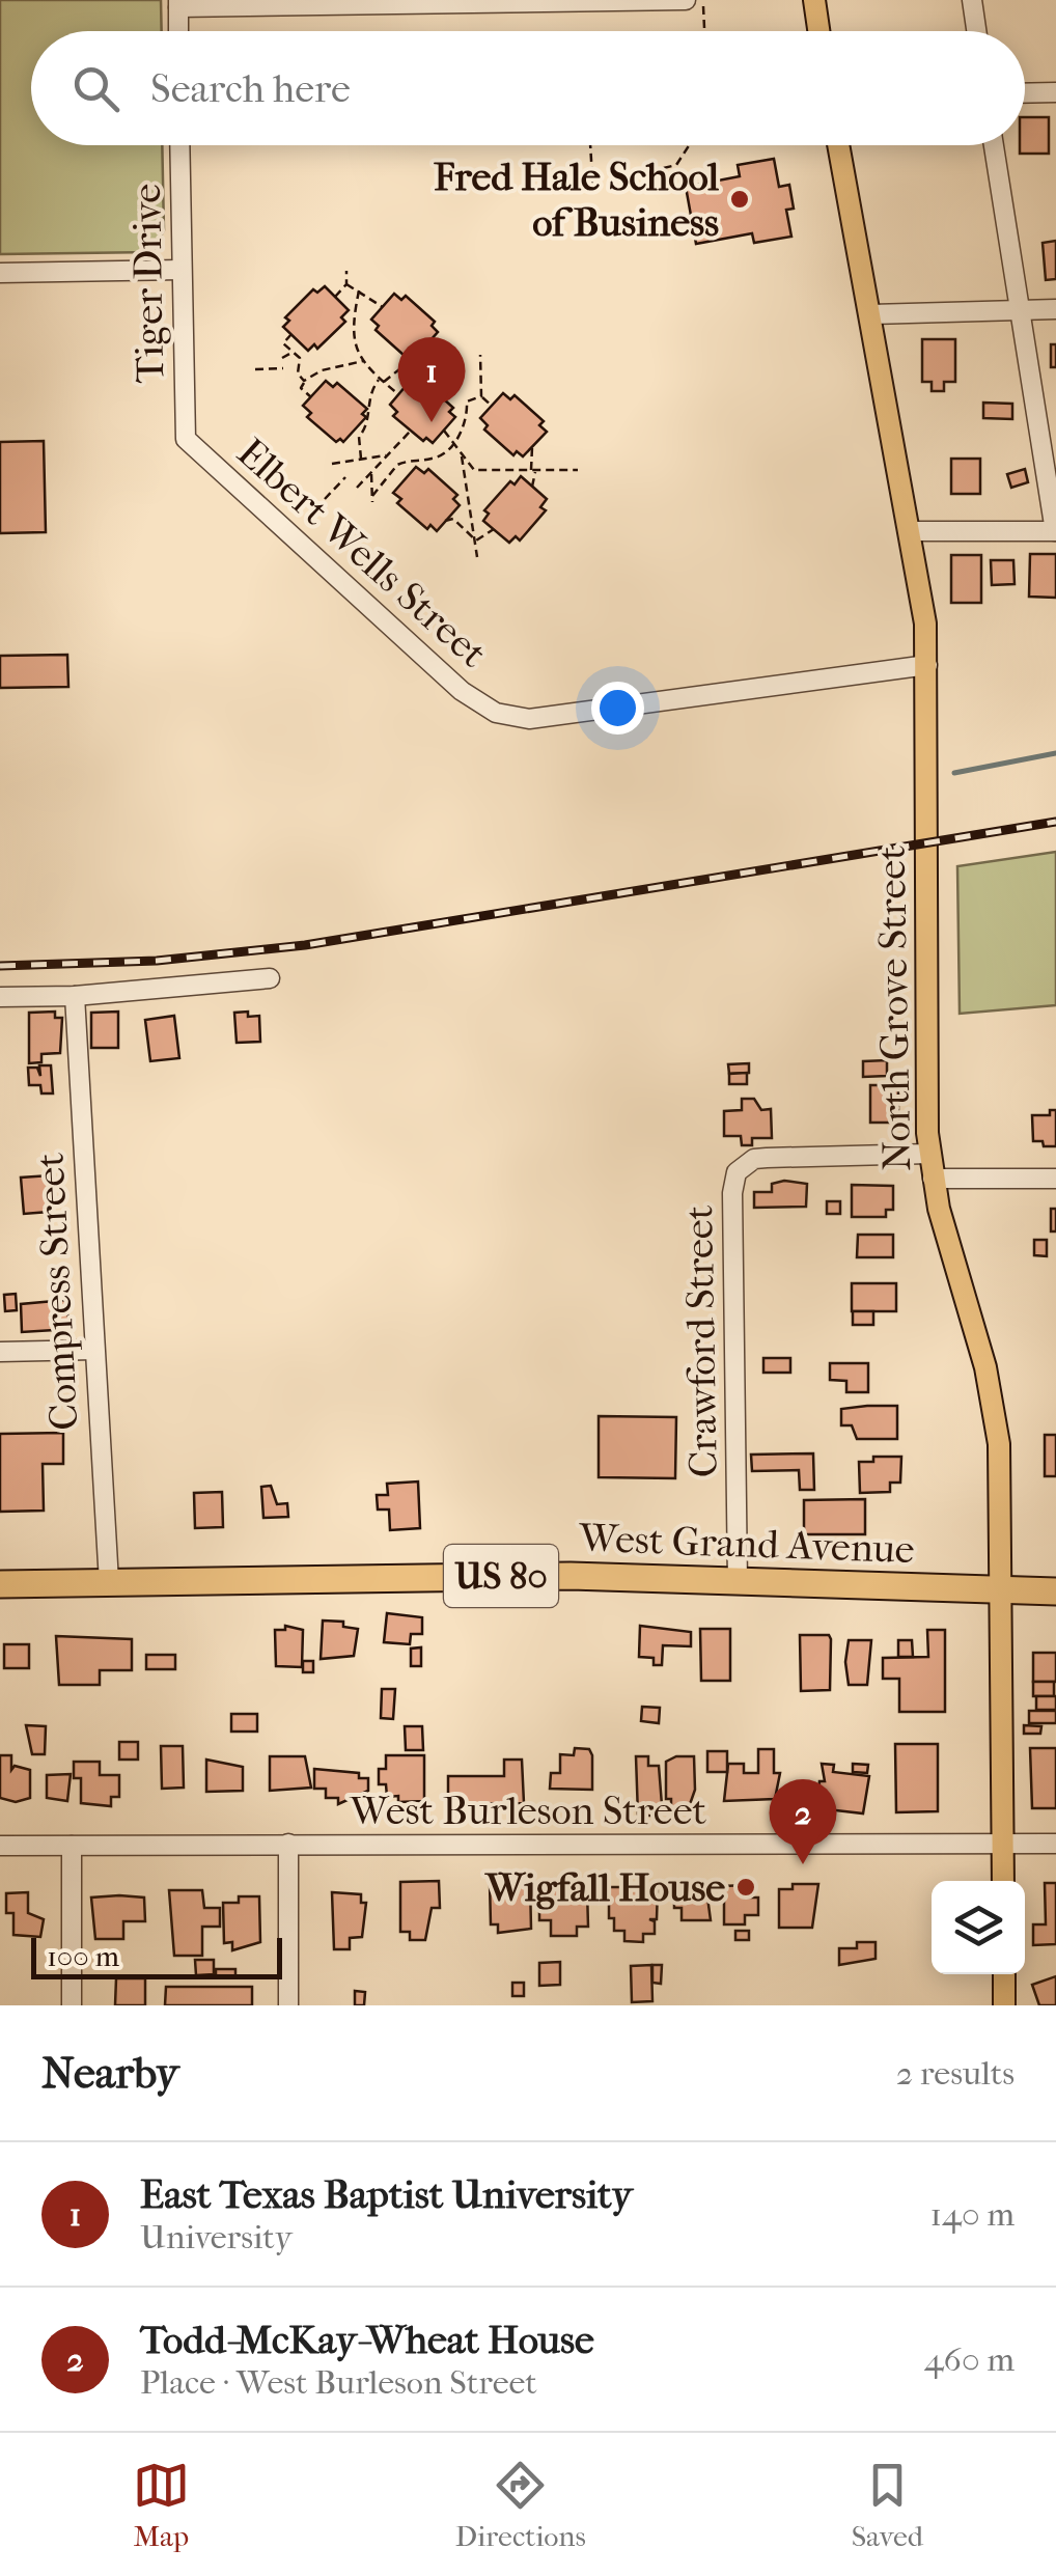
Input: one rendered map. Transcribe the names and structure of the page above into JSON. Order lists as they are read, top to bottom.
{
  "streets": {
    "highway": ["West Grand Avenue", "US 80"],
    "main road": ["North Grove Street"],
    "street": [
      "Tiger Drive",
      "Elbert Wells Street",
      "Compress Street",
      "Crawford Street",
      "West Burleson Street"
    ]
  },
  "crossings": [
    ["Tiger Drive", "Elbert Wells Street"],
    ["Elbert Wells Street", "North Grove Street"],
    ["North Grove Street", "Crawford Street"],
    ["North Grove Street", "West Grand Avenue"],
    ["North Grove Street", "West Burleson Street"],
    ["Compress Street", "West Grand Avenue"],
    ["Crawford Street", "West Grand Avenue"]
  ],
  "places": ["Fred Hale School of Business", "Wigfall House"],
  "scale_bar": "100 m",
  "page": {
    "search": "Search here",
    "pins": ["1", "2"],
    "scale": "100 m",
    "heading": ["Nearby", "2 results"],
    "list": [
      {
        "mark": "1",
        "name": "East Texas Baptist University",
        "note": "University",
        "value": "140 m"
      },
      {
        "mark": "2",
        "name": "Todd-McKay-Wheat House",
        "note": "Place · West Burleson Street",
        "value": "460 m"
      }
    ],
    "nav": ["Map", "Directions", "Saved"]
  }
}
